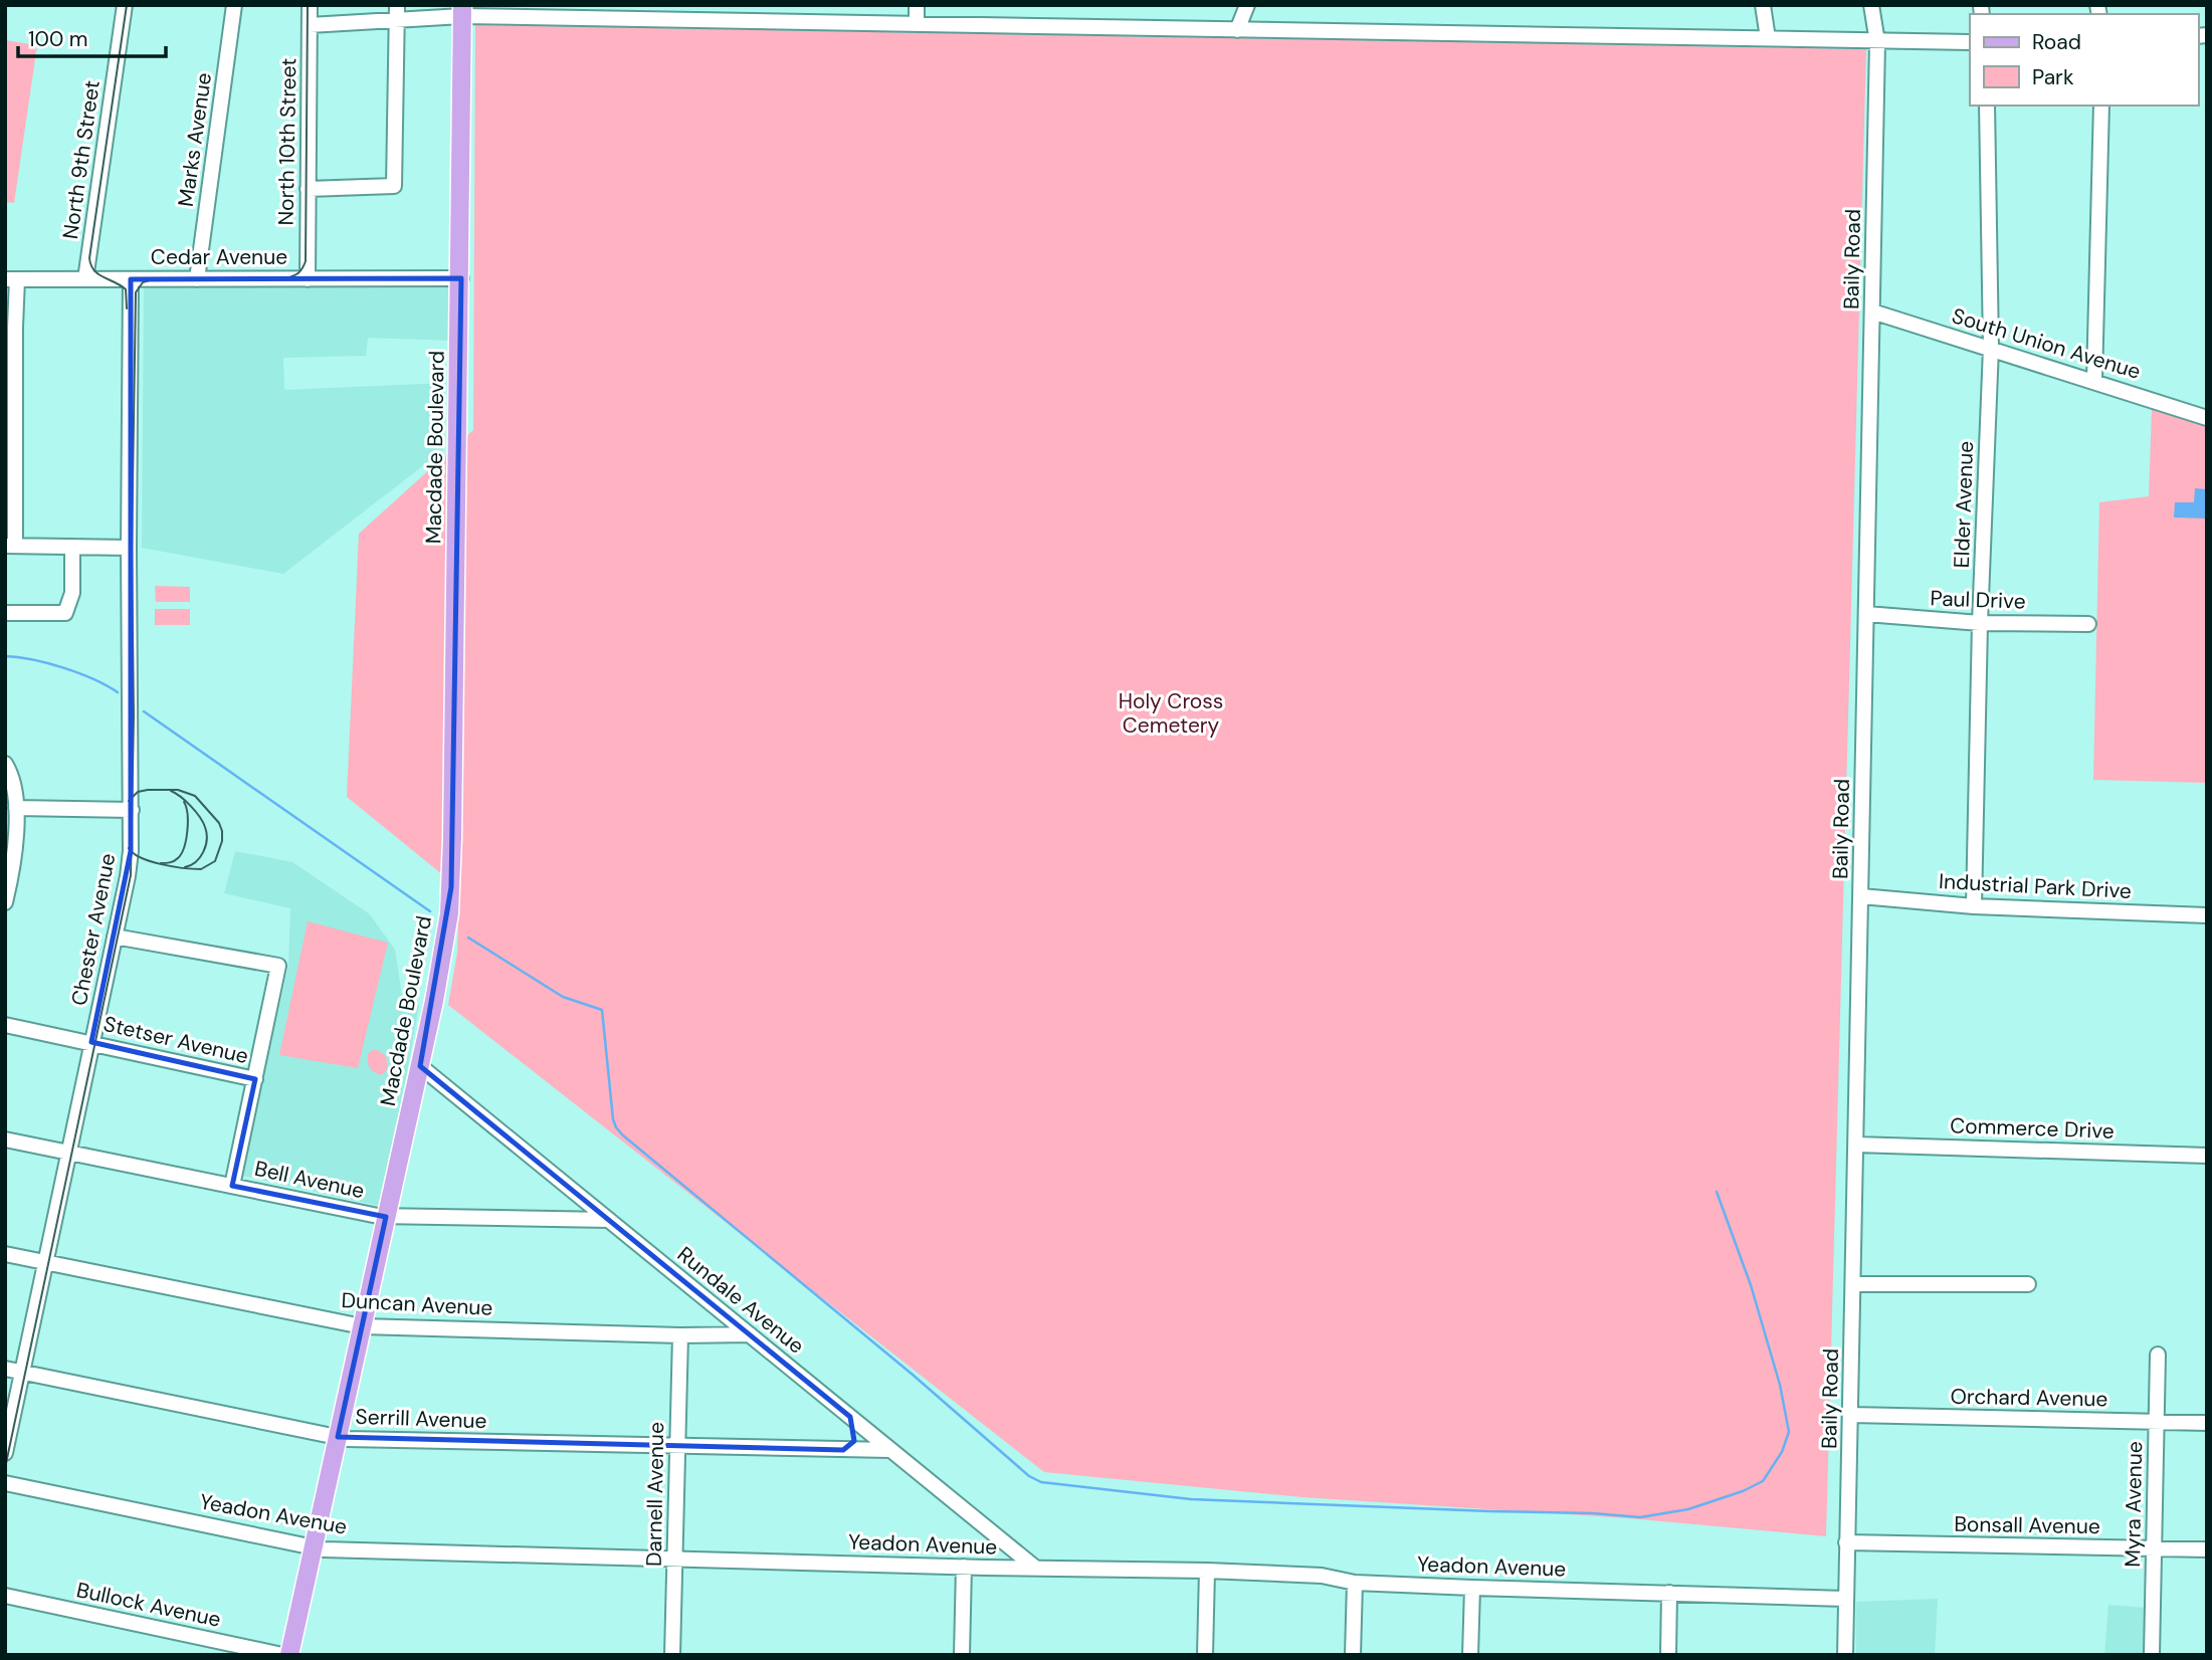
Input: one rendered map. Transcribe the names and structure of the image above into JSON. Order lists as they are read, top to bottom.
{
  "streets": {
    "main road": ["Macdade Boulevard"],
    "street": [
      "Marks Avenue",
      "North 10th Street",
      "North 9th Street",
      "Cedar Avenue",
      "Baily Road",
      "South Union Avenue",
      "Elder Avenue",
      "Paul Drive",
      "Industrial Park Drive",
      "Chester Avenue",
      "Stetser Avenue",
      "Commerce Drive",
      "Bell Avenue",
      "Rundale Avenue",
      "Duncan Avenue",
      "Orchard Avenue",
      "Serrill Avenue",
      "Darnell Avenue",
      "Myra Avenue",
      "Yeadon Avenue",
      "Bonsall Avenue",
      "Bullock Avenue"
    ]
  },
  "crossings": [
    ["Marks Avenue", "Cedar Avenue"],
    ["North 10th Street", "Cedar Avenue"],
    ["North 9th Street", "Cedar Avenue"],
    ["Cedar Avenue", "Macdade Boulevard"],
    ["Cedar Avenue", "Chester Avenue"],
    ["Baily Road", "South Union Avenue"],
    ["Baily Road", "Paul Drive"],
    ["Baily Road", "Industrial Park Drive"],
    ["Baily Road", "Commerce Drive"],
    ["Baily Road", "Orchard Avenue"],
    ["Baily Road", "Yeadon Avenue"],
    ["Baily Road", "Bonsall Avenue"],
    ["South Union Avenue", "Elder Avenue"],
    ["Macdade Boulevard", "Bell Avenue"],
    ["Macdade Boulevard", "Rundale Avenue"],
    ["Macdade Boulevard", "Duncan Avenue"],
    ["Macdade Boulevard", "Serrill Avenue"],
    ["Macdade Boulevard", "Yeadon Avenue"],
    ["Elder Avenue", "Paul Drive"],
    ["Elder Avenue", "Industrial Park Drive"],
    ["Chester Avenue", "Stetser Avenue"],
    ["Chester Avenue", "Bell Avenue"],
    ["Chester Avenue", "Duncan Avenue"],
    ["Chester Avenue", "Serrill Avenue"],
    ["Bell Avenue", "Rundale Avenue"],
    ["Rundale Avenue", "Duncan Avenue"],
    ["Rundale Avenue", "Serrill Avenue"],
    ["Rundale Avenue", "Yeadon Avenue"],
    ["Duncan Avenue", "Darnell Avenue"],
    ["Orchard Avenue", "Myra Avenue"],
    ["Serrill Avenue", "Darnell Avenue"],
    ["Darnell Avenue", "Yeadon Avenue"],
    ["Myra Avenue", "Bonsall Avenue"]
  ],
  "parks": ["Holy Cross Cemetery"],
  "legend": ["Road", "Park"],
  "scale_bar": "100 m"
}
